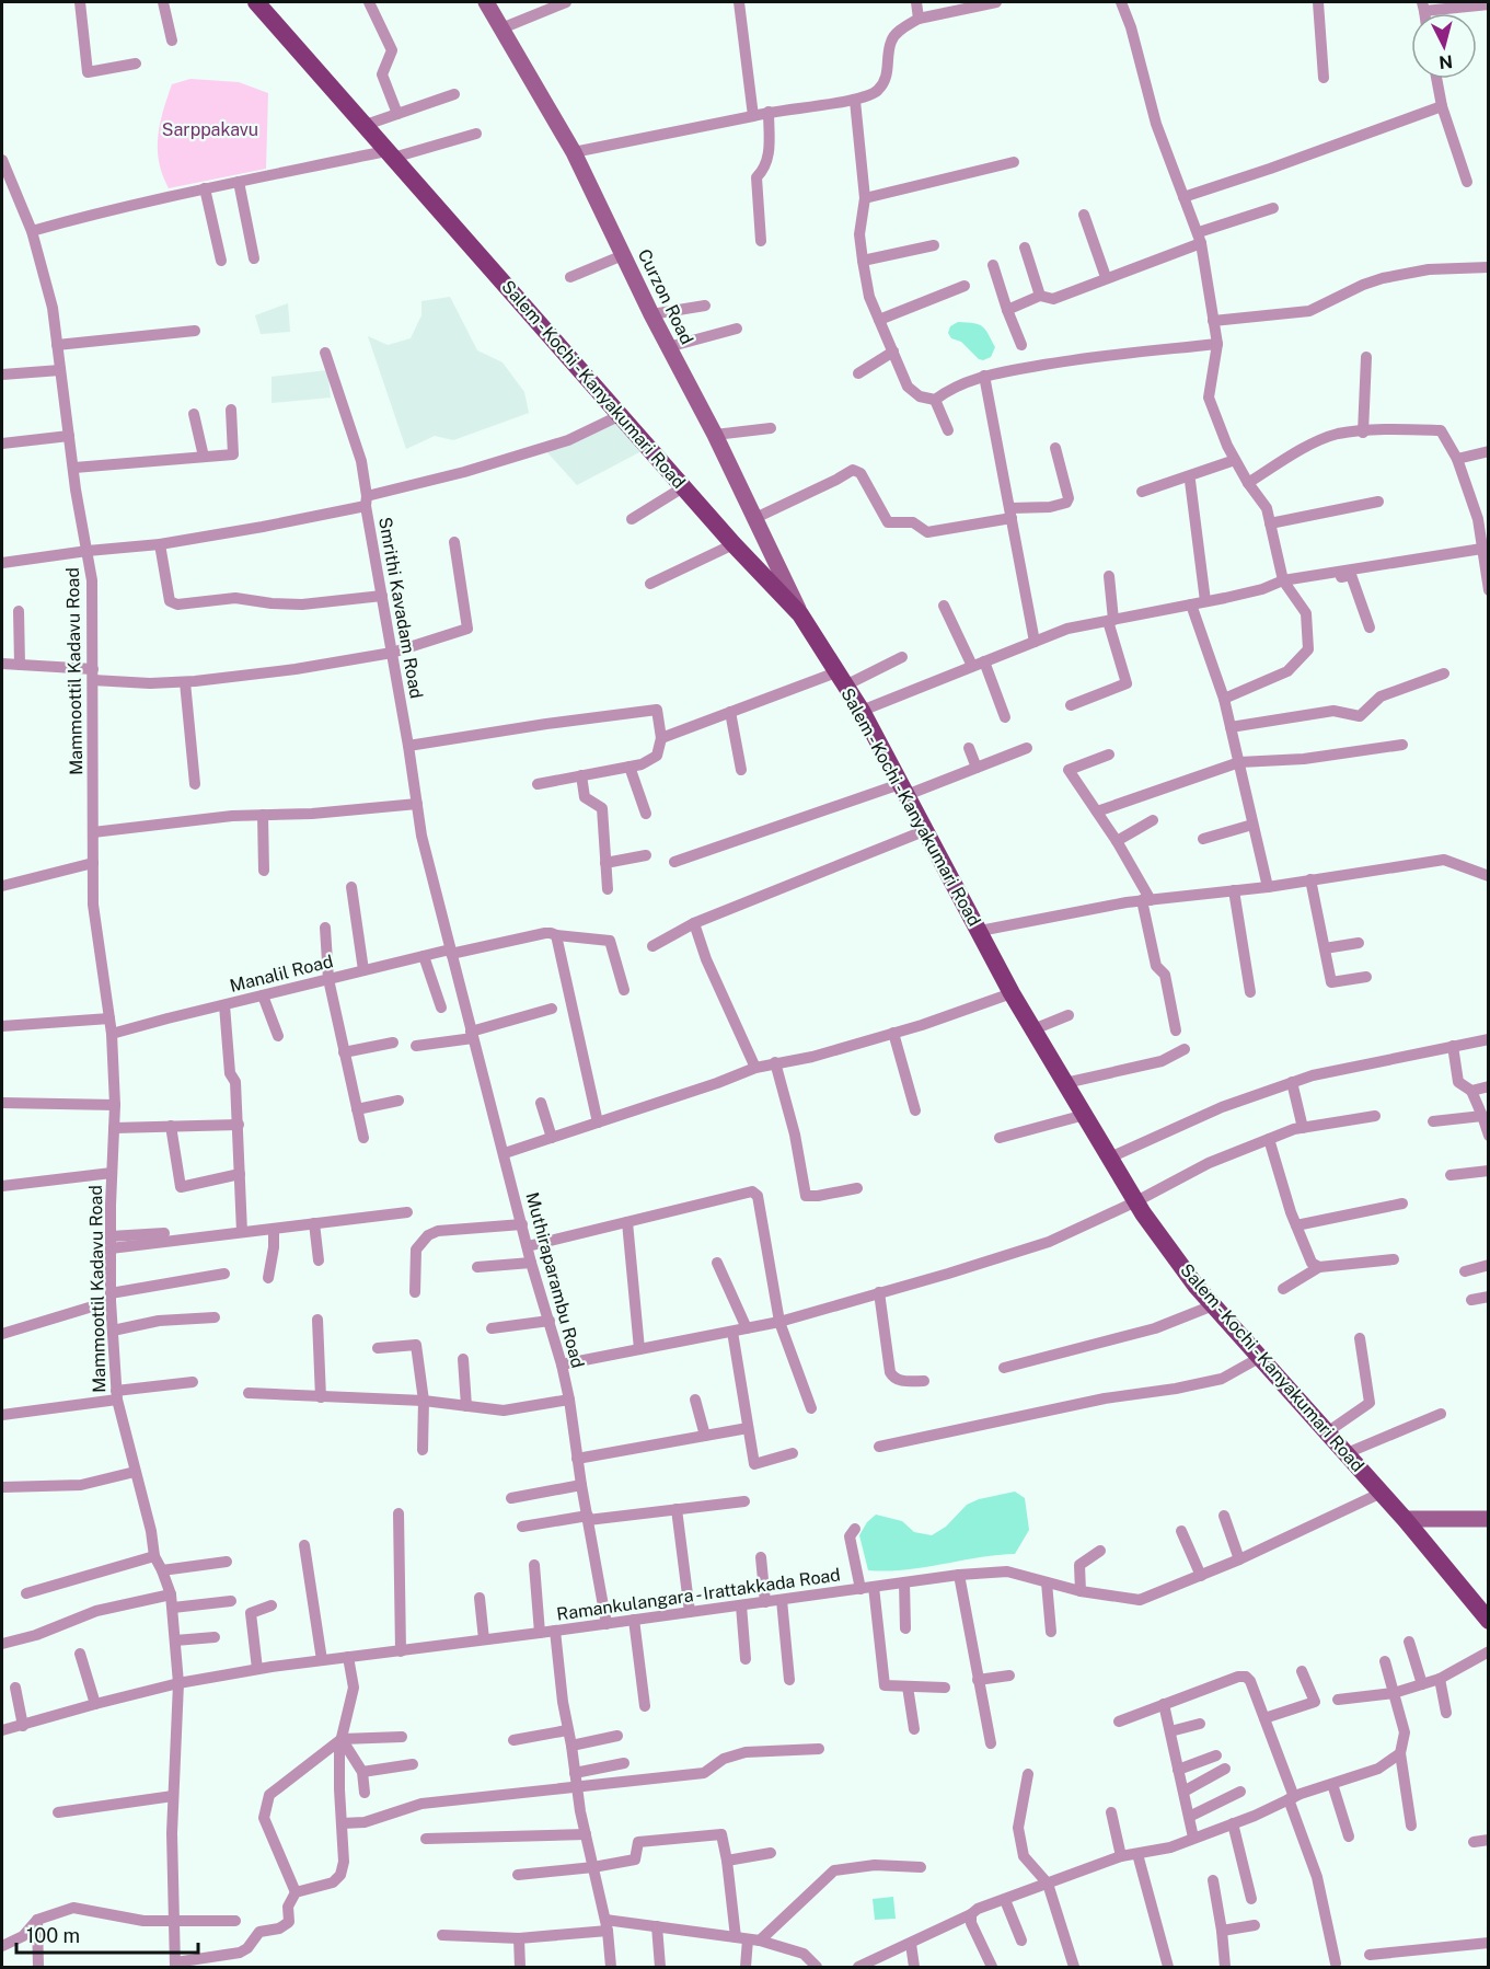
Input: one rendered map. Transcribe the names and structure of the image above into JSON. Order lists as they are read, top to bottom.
{
  "streets": {
    "main road": ["Curzon Road", "Salem - Kochi - Kanyakumari Road"],
    "street": [
      "Smrithi Kavadam Road",
      "Mammoottil Kadavu Road",
      "Manalil Road",
      "Muthiraparambu Road",
      "Ramankulangara - Irattakkada Road"
    ]
  },
  "crossings": [
    ["Curzon Road", "Salem - Kochi - Kanyakumari Road"],
    ["Salem - Kochi - Kanyakumari Road", "Smrithi Kavadam Road"],
    ["Salem - Kochi - Kanyakumari Road", "Ramankulangara - Irattakkada Road"],
    ["Smrithi Kavadam Road", "Manalil Road"],
    ["Smrithi Kavadam Road", "Muthiraparambu Road"],
    ["Mammoottil Kadavu Road", "Manalil Road"],
    ["Mammoottil Kadavu Road", "Ramankulangara - Irattakkada Road"],
    ["Manalil Road", "Muthiraparambu Road"],
    ["Muthiraparambu Road", "Ramankulangara - Irattakkada Road"]
  ],
  "parks": ["Sarppakavu"],
  "scale_bar": "100 m",
  "north": "bottom"
}
